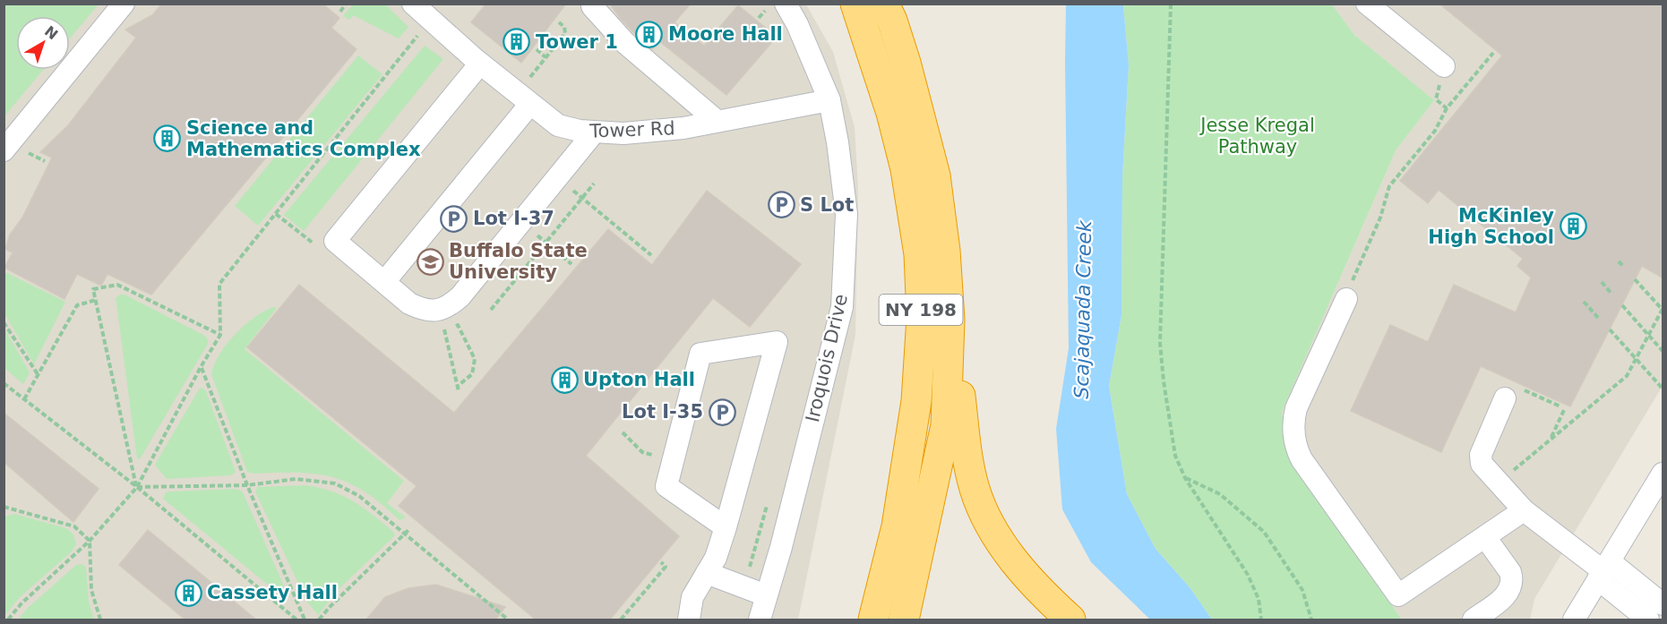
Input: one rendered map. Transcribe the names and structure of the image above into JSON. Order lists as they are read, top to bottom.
{
  "streets": {
    "highway": ["NY 198"],
    "street": ["Tower Rd", "Iroquois Drive"]
  },
  "crossings": [
    ["Tower Rd", "Iroquois Drive"]
  ],
  "water": ["Scajaquada Creek"],
  "parks": ["Jesse Kregal Pathway"],
  "places": {
    "building": [
      "Moore Hall",
      "Tower 1",
      "Science and Mathematics Complex",
      "McKinley High School",
      "Upton Hall",
      "Cassety Hall"
    ],
    "parking": ["S Lot", "Lot I-37", "Lot I-35"],
    "school or university": ["Buffalo State University"]
  },
  "north": "top right"
}
